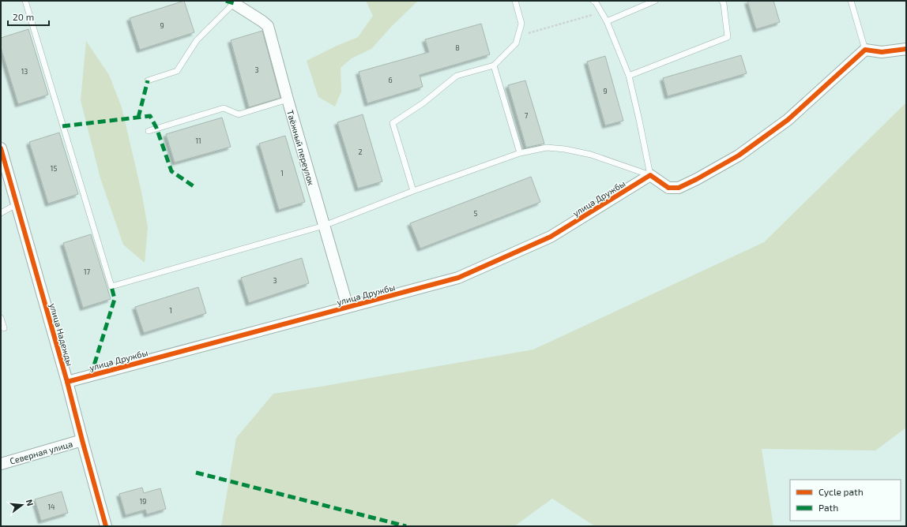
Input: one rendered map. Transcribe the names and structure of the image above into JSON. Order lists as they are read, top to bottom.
{
  "streets": {
    "street": [
      "Таёжный переулок",
      "улица Дружбы",
      "улица Надежды",
      "Северная улица"
    ]
  },
  "crossings": [
    ["Таёжный переулок", "улица Дружбы"],
    ["улица Дружбы", "улица Надежды"],
    ["улица Надежды", "Северная улица"]
  ],
  "house_numbers": [
    "9",
    "8",
    "3",
    "13",
    "6",
    "9",
    "7",
    "11",
    "2",
    "15",
    "1",
    "5",
    "17",
    "3",
    "1",
    "19",
    "14"
  ],
  "legend": ["Cycle path", "Path"],
  "scale_bar": "20 m",
  "north": "right"
}
